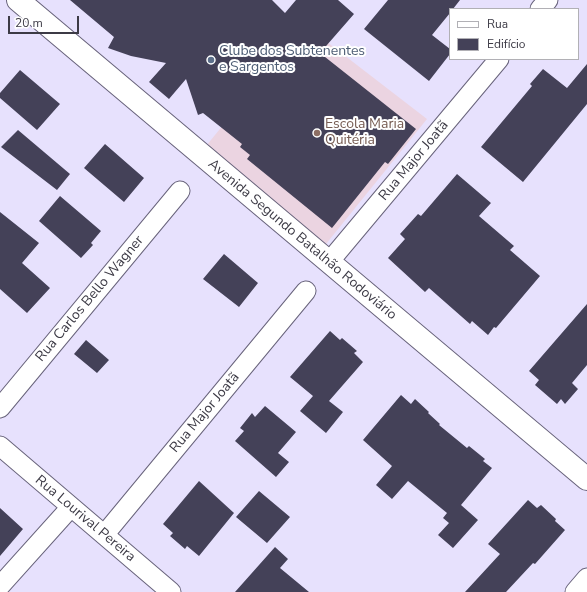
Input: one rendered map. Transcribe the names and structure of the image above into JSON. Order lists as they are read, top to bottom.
{
  "streets": {
    "street": [
      "Rua Major Joatã",
      "Avenida Segundo Batalhão Rodoviário",
      "Rua Carlos Bello Wagner",
      "Rua Lourival Pereira"
    ]
  },
  "crossings": [
    ["Rua Major Joatã", "Avenida Segundo Batalhão Rodoviário"],
    ["Rua Major Joatã", "Rua Lourival Pereira"]
  ],
  "places": ["Clube dos Subtenentes e Sargentos", "Escola Maria Quitéria"],
  "legend": ["Rua", "Edifício"],
  "scale_bar": "20 m"
}
